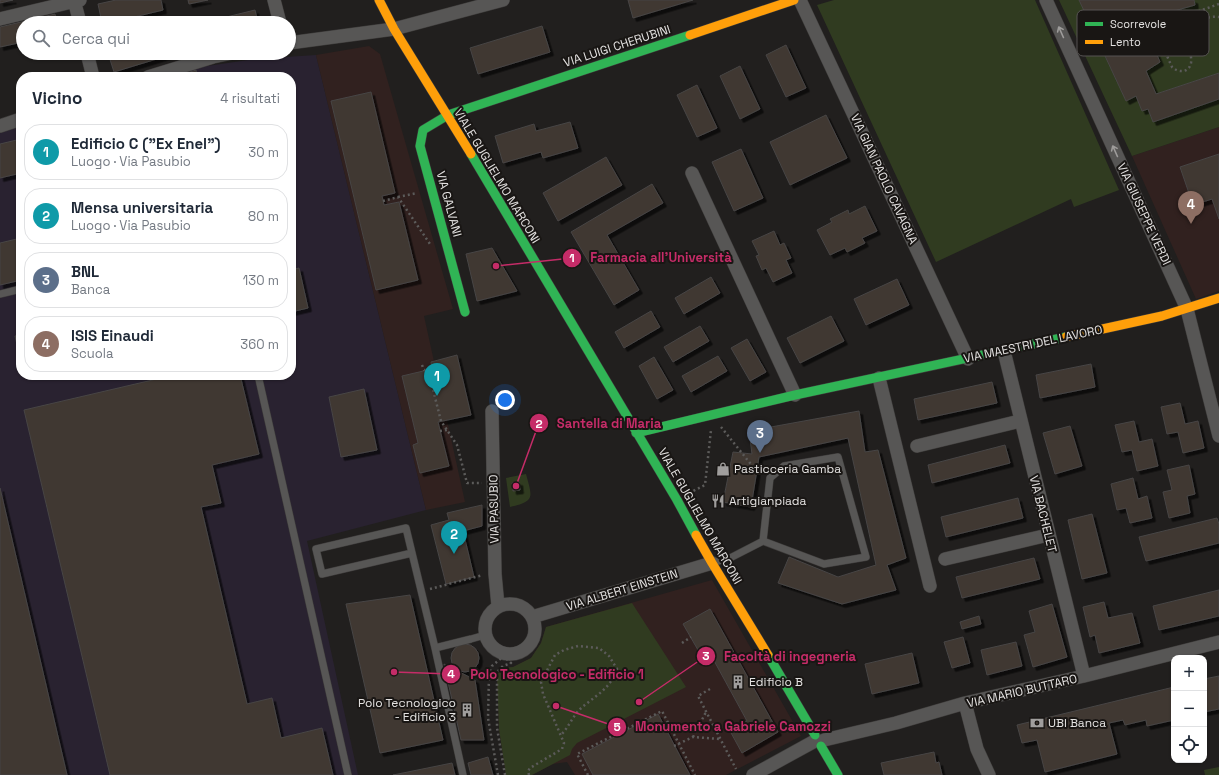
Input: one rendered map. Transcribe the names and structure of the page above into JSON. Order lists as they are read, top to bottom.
{
  "streets": {
    "street": [
      "VIA LUIGI CHERUBINI",
      "VIALE GUGLIELMO MARCONI",
      "VIA GIAN PAOLO CAVAGNA",
      "VIA GALVANI",
      "VIA GIUSEPPE VERDI",
      "VIA MAESTRI DEL LAVORO",
      "VIA PASUBIO",
      "VIA BACHELET",
      "VIA ALBERT EINSTEIN",
      "VIA MARIO BUTTARO"
    ]
  },
  "crossings": [
    ["VIA LUIGI CHERUBINI", "VIALE GUGLIELMO MARCONI"],
    ["VIA LUIGI CHERUBINI", "VIA GALVANI"],
    ["VIALE GUGLIELMO MARCONI", "VIA GALVANI"],
    ["VIALE GUGLIELMO MARCONI", "VIA MAESTRI DEL LAVORO"],
    ["VIALE GUGLIELMO MARCONI", "VIA ALBERT EINSTEIN"],
    ["VIALE GUGLIELMO MARCONI", "VIA MARIO BUTTARO"],
    ["VIA GIAN PAOLO CAVAGNA", "VIA MAESTRI DEL LAVORO"],
    ["VIA GIUSEPPE VERDI", "VIA MAESTRI DEL LAVORO"],
    ["VIA MAESTRI DEL LAVORO", "VIA BACHELET"],
    ["VIA PASUBIO", "VIA ALBERT EINSTEIN"],
    ["VIA BACHELET", "VIA MARIO BUTTARO"]
  ],
  "one_way": ["VIA GIUSEPPE VERDI"],
  "places": {
    "other": [
      "Farmacia all'Università",
      "Santella di Maria",
      "Polo Tecnologico - Edificio 1",
      "Facoltà di ingegneria",
      "Monumento a Gabriele Camozzi"
    ],
    "shop": ["Pasticceria Gamba"],
    "restaurant": ["Artigianpiada"],
    "building": ["Edificio B", "Polo Tecnologico - Edificio 3"],
    "bank": ["UBI Banca"]
  },
  "legend": ["Scorrevole", "Lento"],
  "page": {
    "search": "Cerca qui",
    "heading": ["Vicino", "4 risultati"],
    "list": [
      {
        "mark": "1",
        "name": "Edificio C (\"Ex Enel\")",
        "note": "Luogo · Via Pasubio",
        "value": "30 m"
      },
      {
        "mark": "2",
        "name": "Mensa universitaria",
        "note": "Luogo · Via Pasubio",
        "value": "80 m"
      },
      {
        "mark": "3",
        "name": "BNL",
        "note": "Banca",
        "value": "130 m"
      },
      {
        "mark": "4",
        "name": "ISIS Einaudi",
        "note": "Scuola",
        "value": "360 m"
      }
    ],
    "pins": [
      "4",
      "1",
      "3",
      "2"
    ],
    "map_buttons": ["+", "−"]
  }
}
